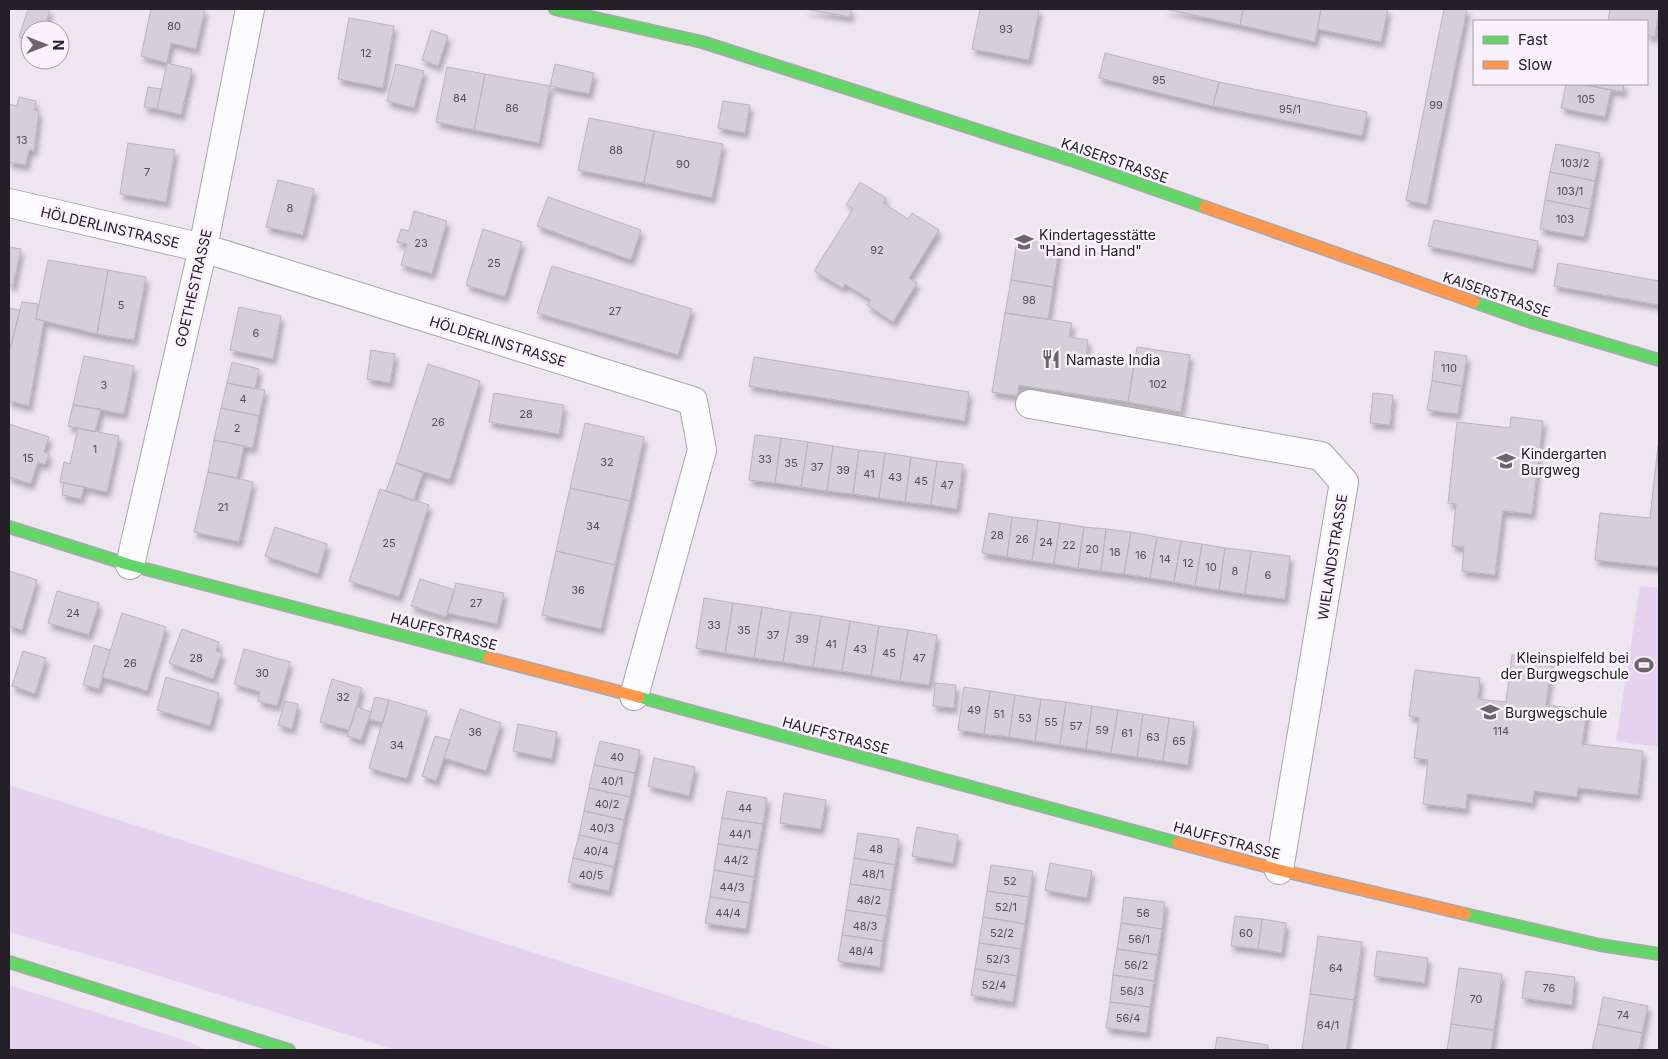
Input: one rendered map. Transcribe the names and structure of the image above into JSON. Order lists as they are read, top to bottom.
{
  "streets": {
    "street": [
      "KAISERSTRASSE",
      "HÖLDERLINSTRASSE",
      "GOETHESTRASSE",
      "WIELANDSTRASSE",
      "HAUFFSTRASSE"
    ]
  },
  "crossings": [
    ["HÖLDERLINSTRASSE", "GOETHESTRASSE"],
    ["HÖLDERLINSTRASSE", "HAUFFSTRASSE"],
    ["GOETHESTRASSE", "HAUFFSTRASSE"],
    ["WIELANDSTRASSE", "HAUFFSTRASSE"]
  ],
  "places": {
    "school or university": ["Kindertagesstätte \"Hand in Hand\"", "Kindergarten Burgweg", "Burgwegschule"],
    "restaurant": ["Namaste India"],
    "sports": ["Kleinspielfeld bei der Burgwegschule"]
  },
  "house_numbers": [
    "80",
    "93",
    "12",
    "95",
    "84",
    "105",
    "99",
    "86",
    "95/1",
    "13",
    "88",
    "103/2",
    "90",
    "7",
    "103/1",
    "8",
    "103",
    "23",
    "92",
    "25",
    "98",
    "5",
    "27",
    "6",
    "110",
    "102",
    "3",
    "4",
    "28",
    "26",
    "2",
    "1",
    "15",
    "33",
    "32",
    "35",
    "37",
    "39",
    "41",
    "43",
    "45",
    "47",
    "21",
    "34",
    "28",
    "26",
    "24",
    "25",
    "22",
    "20",
    "18",
    "16",
    "14",
    "12",
    "10",
    "8",
    "6",
    "36",
    "27",
    "24",
    "33",
    "35",
    "37",
    "39",
    "41",
    "43",
    "45",
    "28",
    "47",
    "26",
    "30",
    "32",
    "49",
    "51",
    "53",
    "55",
    "57",
    "59",
    "114",
    "36",
    "61",
    "63",
    "65",
    "34",
    "40",
    "40/1",
    "40/2",
    "44",
    "40/3",
    "44/1",
    "48",
    "40/4",
    "44/2",
    "48/1",
    "40/5",
    "52",
    "44/3",
    "48/2",
    "52/1",
    "44/4",
    "56",
    "48/3",
    "52/2",
    "60",
    "56/1",
    "48/4",
    "52/3",
    "56/2",
    "64",
    "52/4",
    "76",
    "56/3",
    "70",
    "74",
    "56/4",
    "64/1"
  ],
  "legend": ["Fast", "Slow"],
  "north": "right"
}
